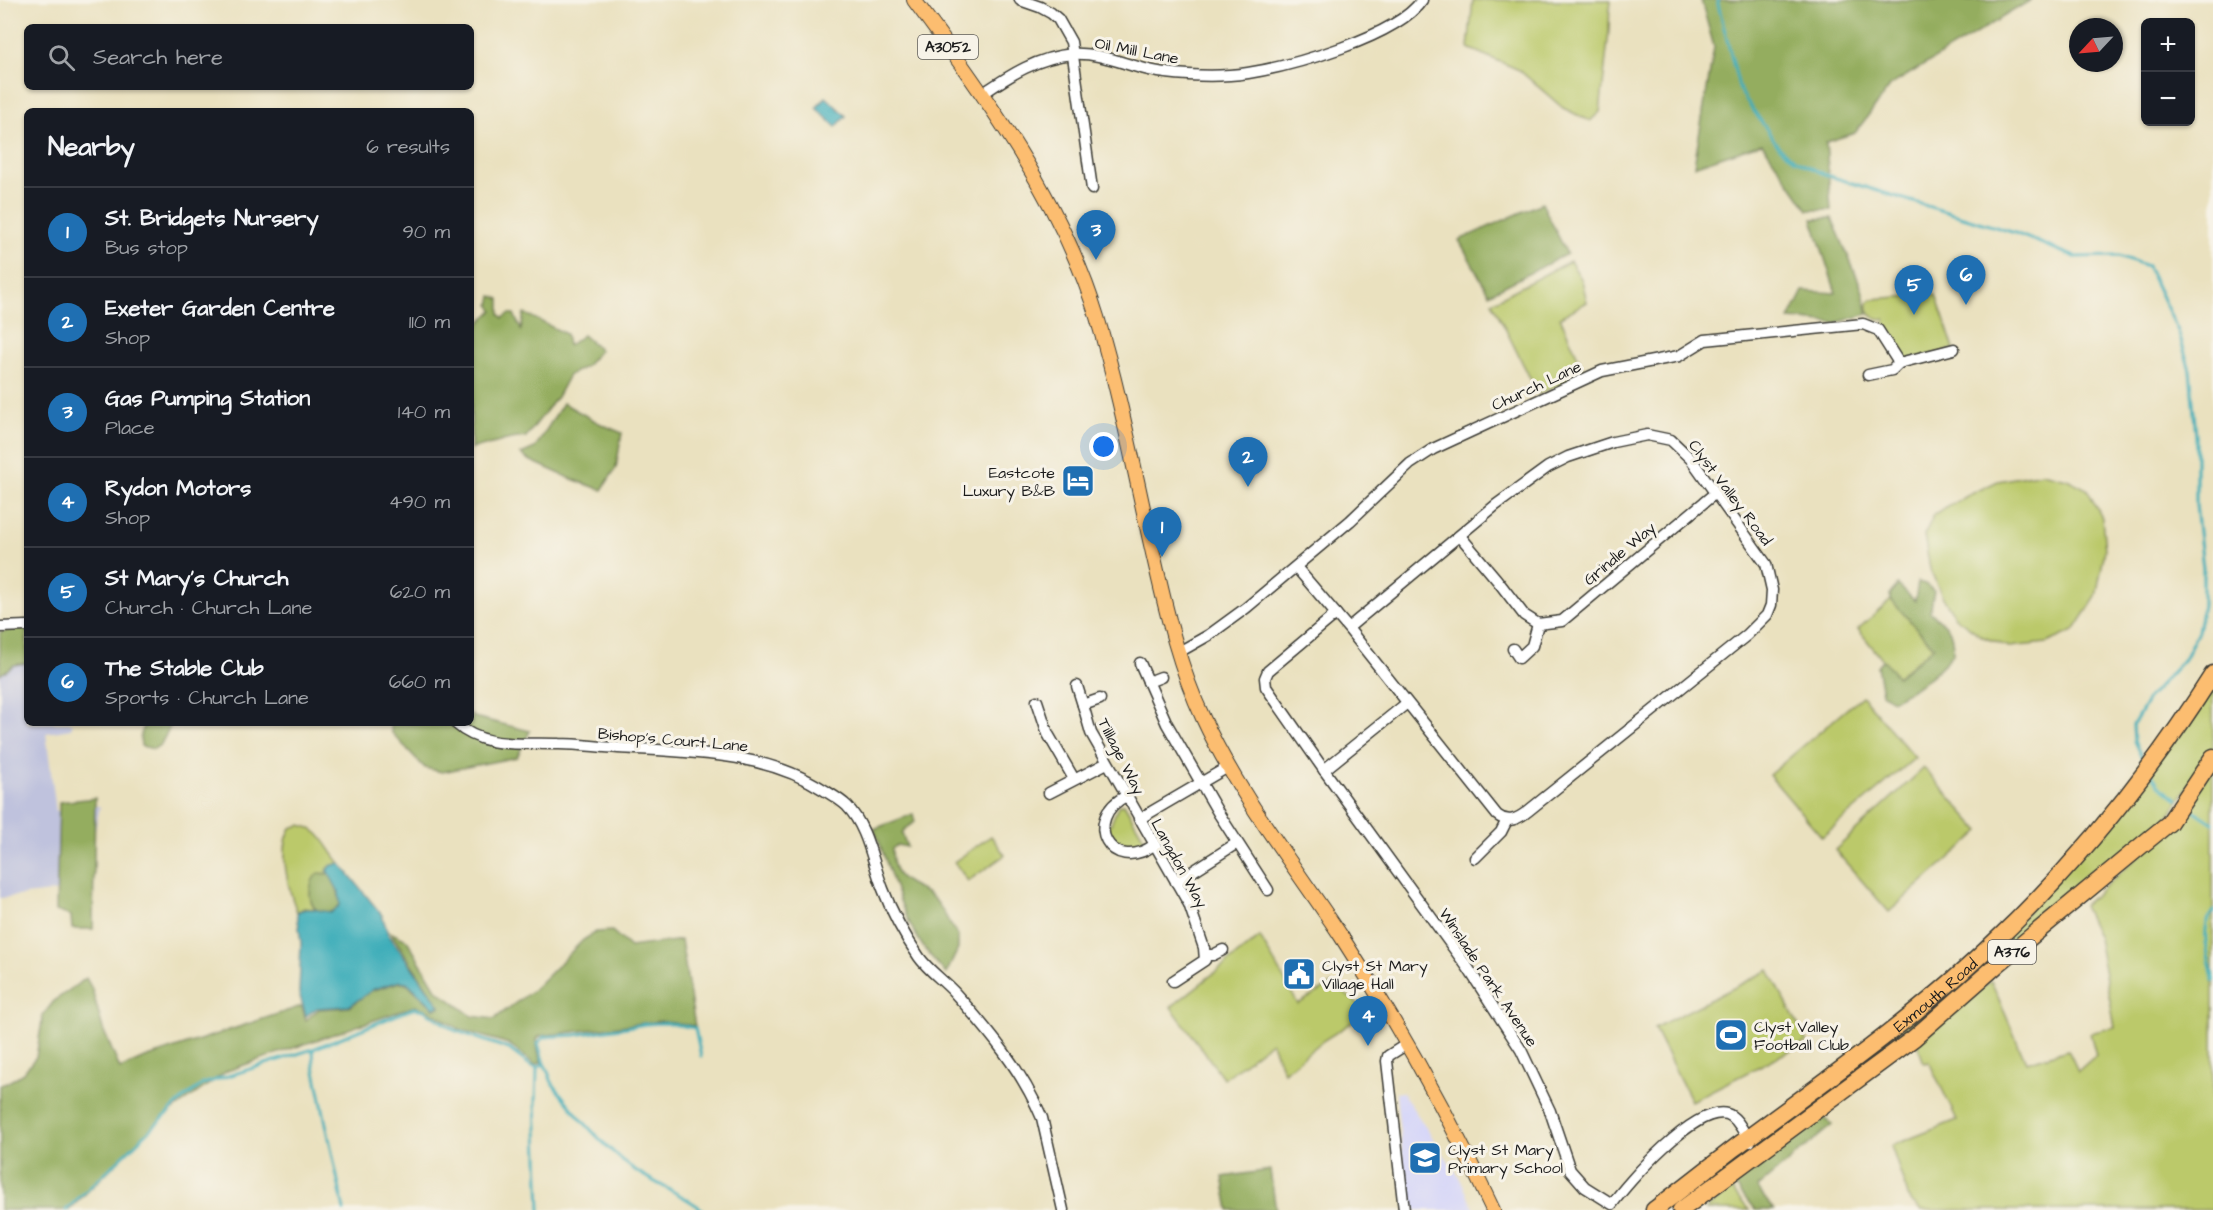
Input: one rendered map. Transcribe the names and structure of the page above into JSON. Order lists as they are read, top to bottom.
{
  "streets": {
    "highway": ["A376", "Exmouth Road"],
    "main road": ["A3052"],
    "street": [
      "Oil Mill Lane",
      "Church Lane",
      "Clyst Valley Road",
      "Grindle Way",
      "Bishop's Court Lane",
      "Tilllage Way",
      "Langdon Way",
      "Winslade Park Avenue"
    ]
  },
  "crossings": [
    ["A3052", "Oil Mill Lane"],
    ["A3052", "Church Lane"],
    ["Clyst Valley Road", "Grindle Way"],
    ["Tilllage Way", "Langdon Way"],
    ["Winslade Park Avenue", "Exmouth Road"]
  ],
  "places": {
    "hotel": ["Eastcote Luxury B&B"],
    "public building": ["Clyst St Mary Village Hall"],
    "sports": ["Clyst Valley Football Club"],
    "school or university": ["Clyst St Mary Primary School"]
  },
  "north": "bottom left",
  "page": {
    "map_buttons": ["+", "−"],
    "search": "Search here",
    "heading": ["Nearby", "6 results"],
    "list": [
      {
        "mark": "1",
        "name": "St. Bridgets Nursery",
        "note": "Bus stop",
        "value": "90 m"
      },
      {
        "mark": "2",
        "name": "Exeter Garden Centre",
        "note": "Shop",
        "value": "110 m"
      },
      {
        "mark": "3",
        "name": "Gas Pumping Station",
        "note": "Place",
        "value": "140 m"
      },
      {
        "mark": "4",
        "name": "Rydon Motors",
        "note": "Shop",
        "value": "490 m"
      },
      {
        "mark": "5",
        "name": "St Mary's Church",
        "note": "Church · Church Lane",
        "value": "620 m"
      },
      {
        "mark": "6",
        "name": "The Stable Club",
        "note": "Sports · Church Lane",
        "value": "660 m"
      }
    ],
    "pins": [
      "3",
      "6",
      "5",
      "2",
      "1",
      "4"
    ]
  }
}
